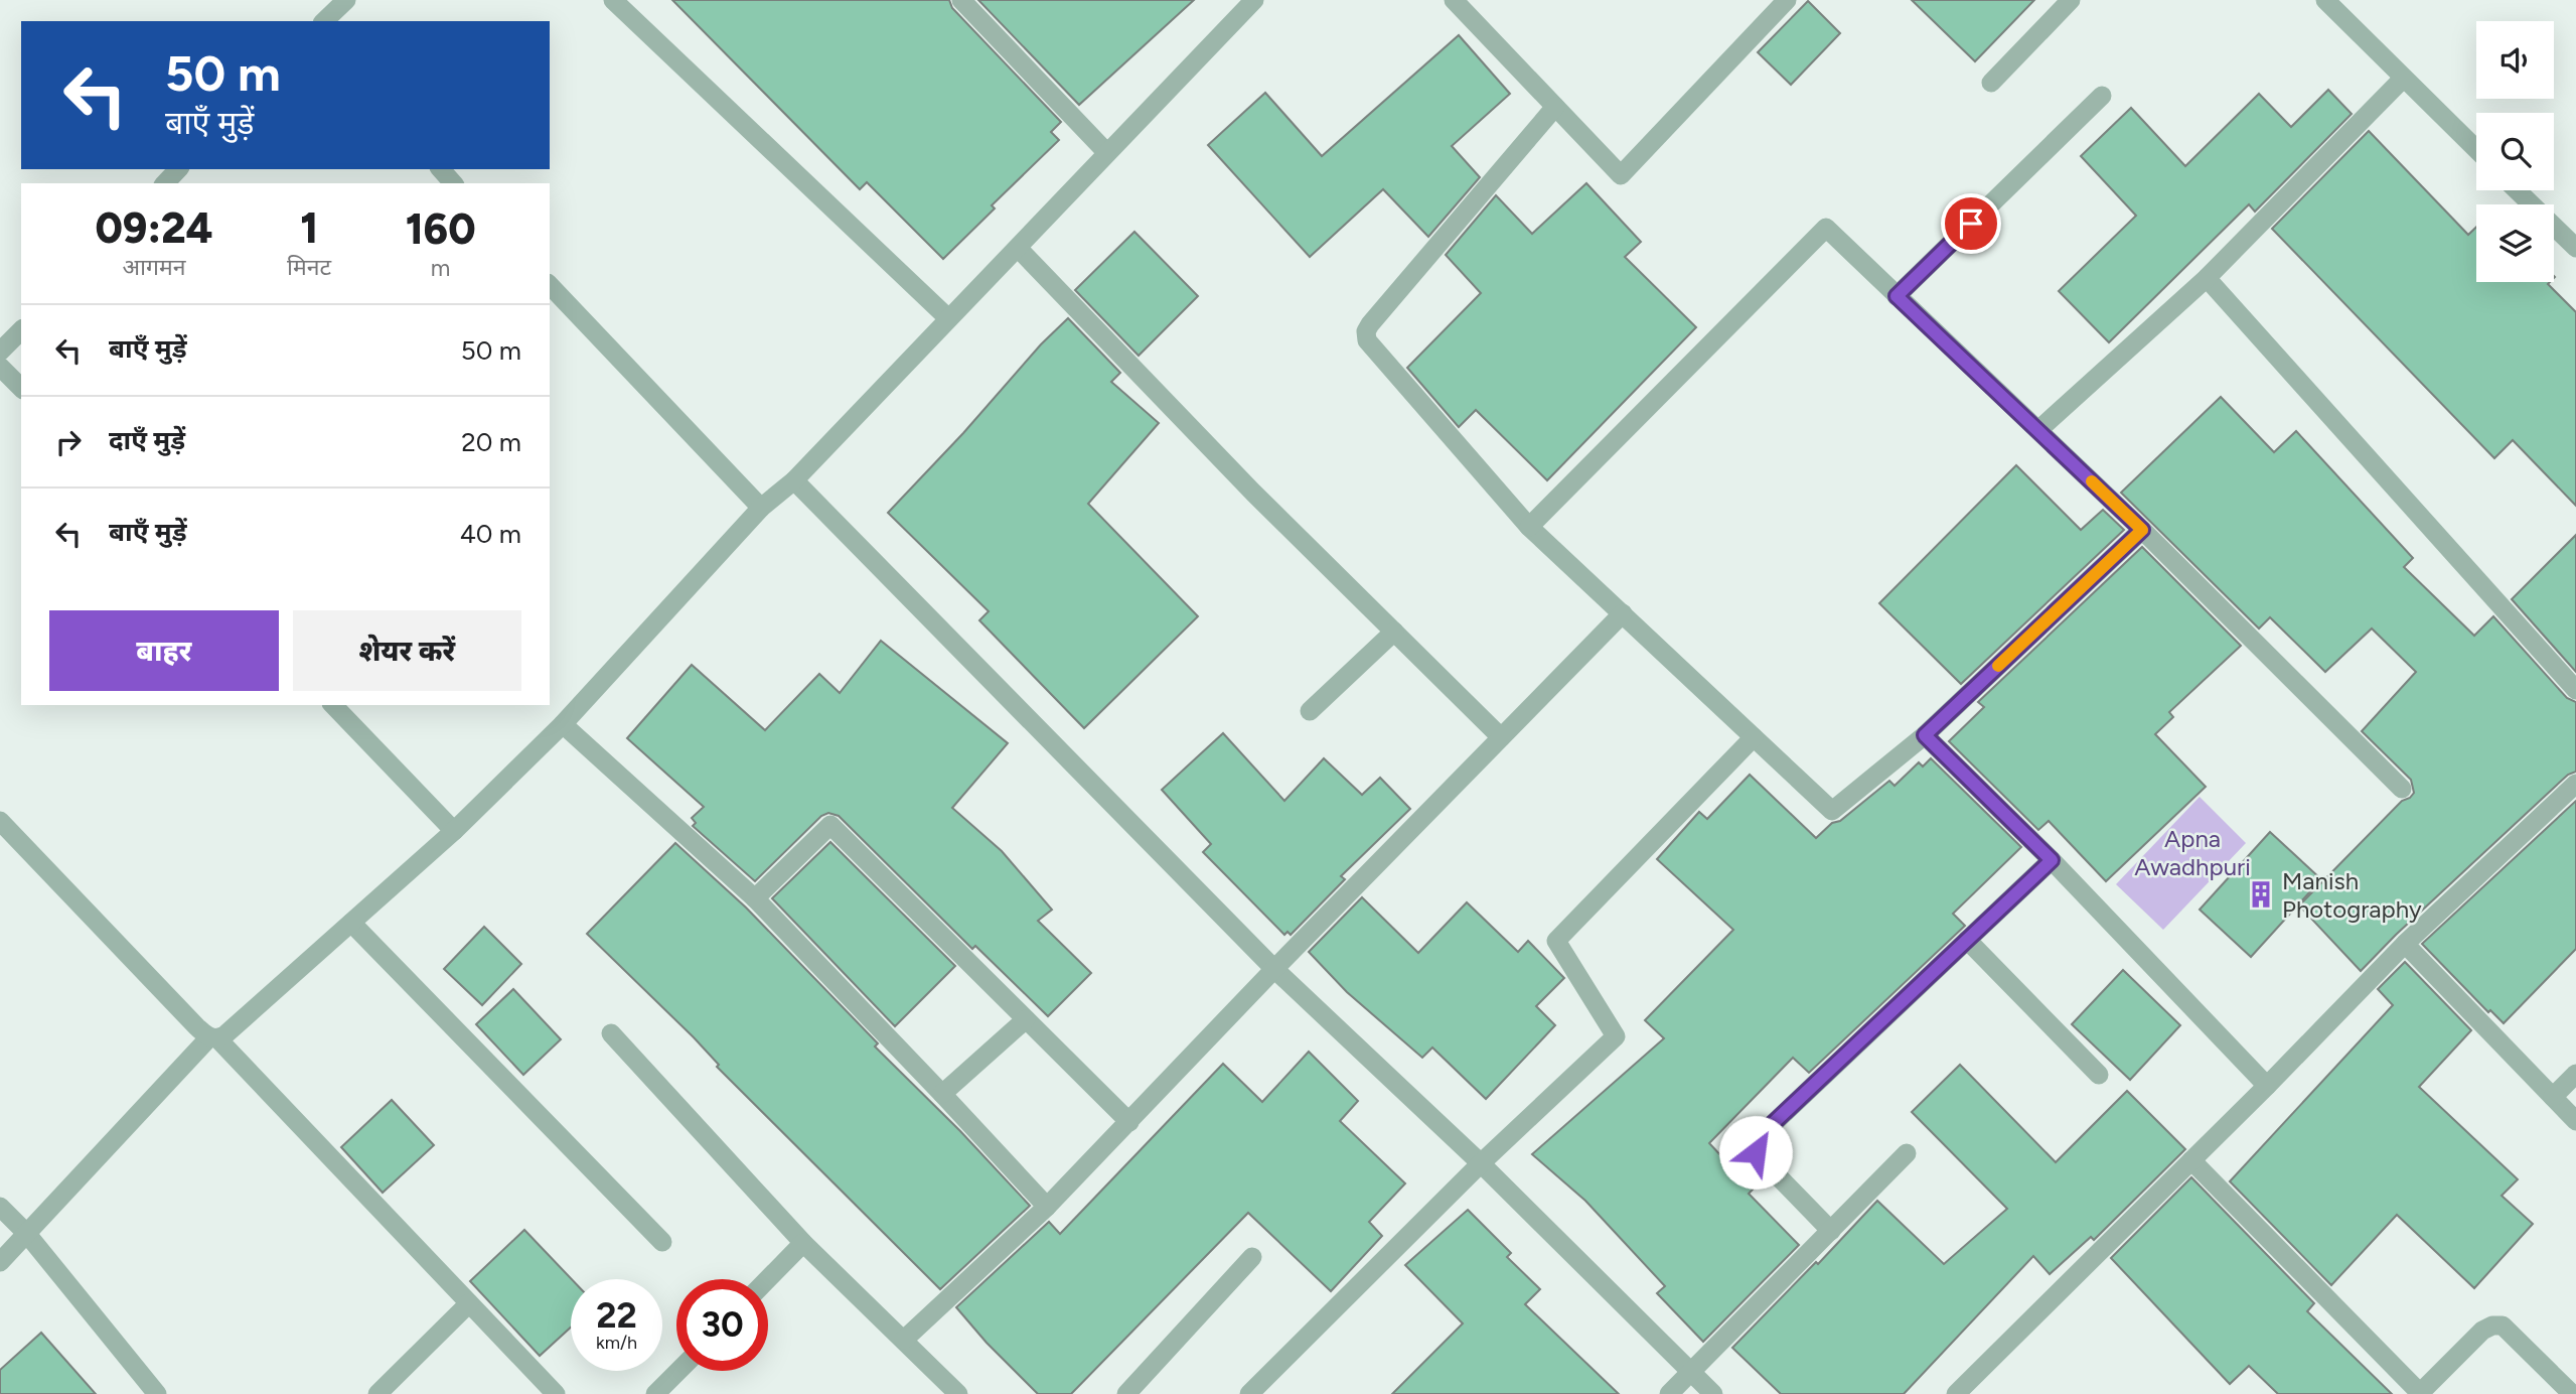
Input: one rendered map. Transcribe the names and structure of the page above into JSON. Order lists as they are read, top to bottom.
{
  "parks": ["Apna Awadhpuri"],
  "places": {
    "building": ["Manish Photography"]
  },
  "page": {
    "turn": ["50 m", "बाएँ मुड़ें"],
    "eta": [
      "09:24",
      "आगमन",
      "1",
      "मिनट",
      "160",
      "m"
    ],
    "list": [
      {
        "name": "बाएँ मुड़ें",
        "value": "50 m"
      },
      {
        "name": "दाएँ मुड़ें",
        "value": "20 m"
      },
      {
        "name": "बाएँ मुड़ें",
        "value": "40 m"
      }
    ],
    "buttons": ["बाहर", "शेयर करें"],
    "speed": "22 km/h",
    "limit": "30"
  }
}
